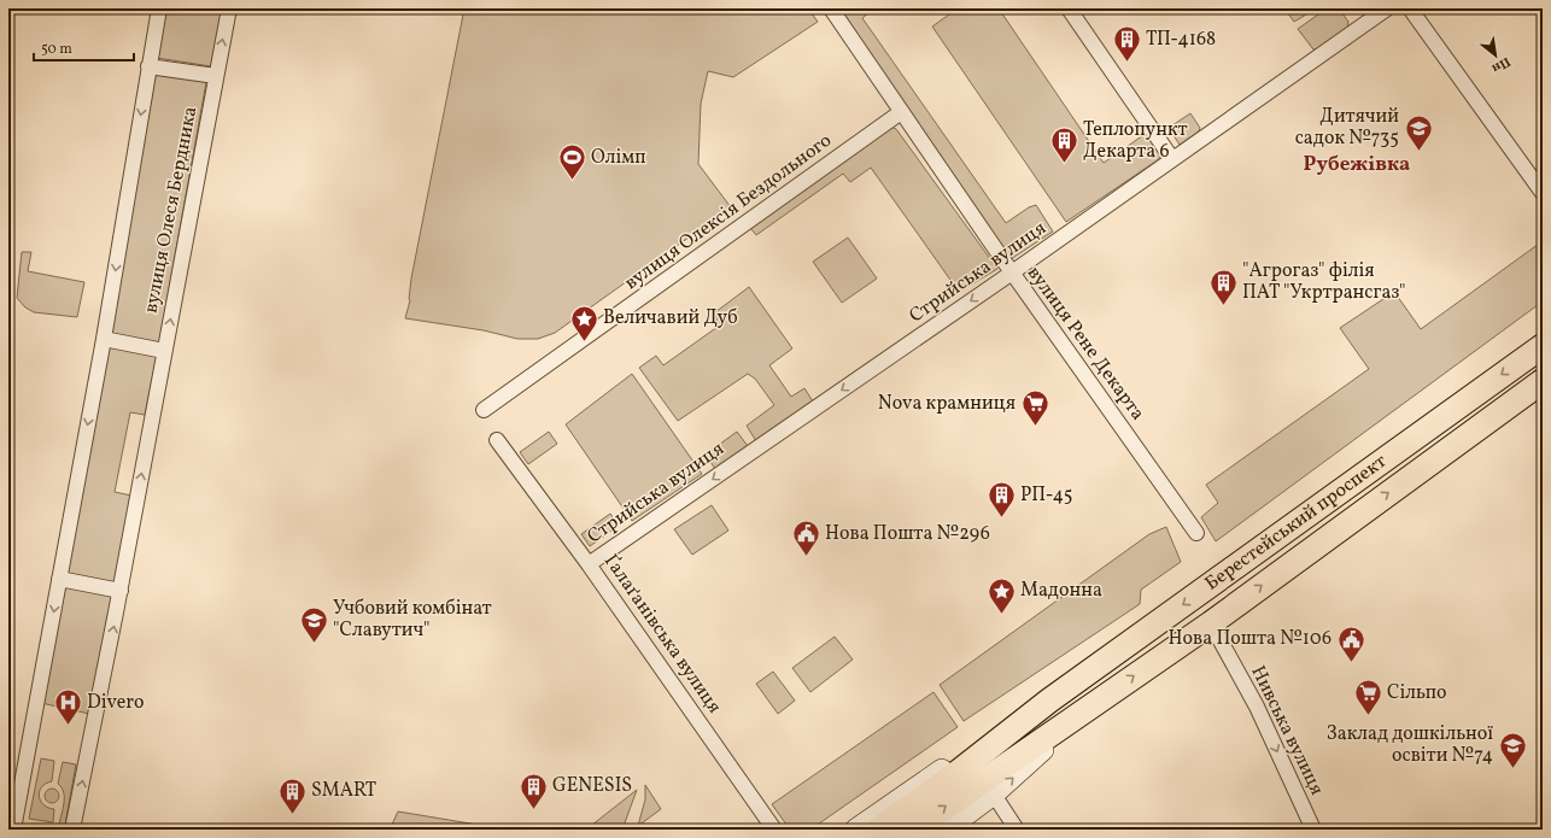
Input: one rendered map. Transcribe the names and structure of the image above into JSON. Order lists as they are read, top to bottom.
{
  "streets": {
    "main road": ["Берестейський проспект"],
    "street": [
      "вулиця Олеся Бердника",
      "вулиця Олексія Бездольного",
      "Стрийська вулиця",
      "вулиця Рене Декарта",
      "Ґалаґанівська вулиця",
      "Нивська вулиця"
    ]
  },
  "crossings": [
    ["вулиця Олексія Бездольного", "вулиця Рене Декарта"],
    ["Стрийська вулиця", "вулиця Рене Декарта"],
    ["Стрийська вулиця", "Ґалаґанівська вулиця"],
    ["Берестейський проспект", "Нивська вулиця"]
  ],
  "one_way": ["Стрийська вулиця", "Нивська вулиця"],
  "districts": ["Рубежівка"],
  "places": {
    "building": [
      "ТП-4168",
      "Теплопункт Декарта 6",
      "\"Агрогаз\" філія ПАТ \"Укртрансгаз\"",
      "РП-45",
      "GENESIS",
      "SMART"
    ],
    "school or university": ["Дитячий садок №735", "Учбовий комбінат \"Славутич\"", "Заклад дошкільної освіти №74"],
    "sports": ["Олімп"],
    "place": ["Величавий Дуб", "Мадонна"],
    "supermarket": ["Nova крамниця", "Сільпо"],
    "public building": ["Нова Пошта №296", "Нова Пошта №106"],
    "hospital": ["Divero"]
  },
  "scale_bar": "50 m",
  "north": "bottom right"
}
